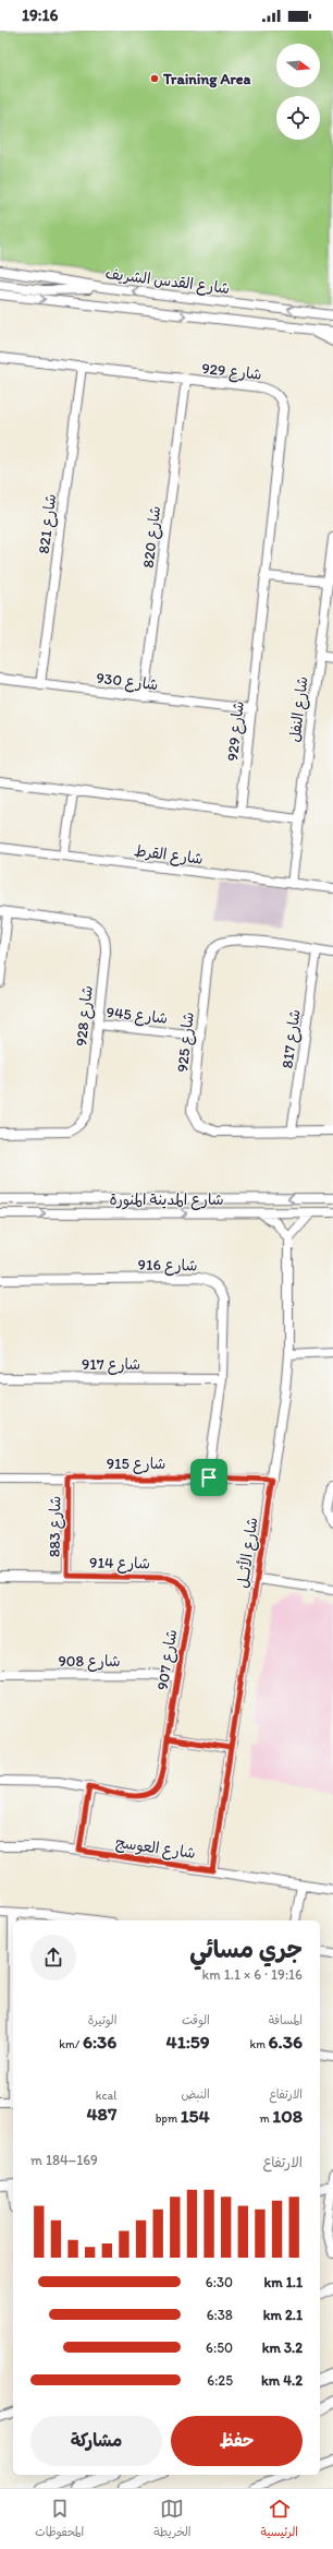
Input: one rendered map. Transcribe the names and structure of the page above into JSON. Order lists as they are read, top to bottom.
{
  "streets": {
    "street": [
      "شارع القدس الشريف",
      "شارع 929",
      "شارع 821",
      "شارع 820",
      "شارع 930",
      "شارع النفل",
      "شارع القرط",
      "شارع 945",
      "شارع 928",
      "شارع 817",
      "شارع 925",
      "شارع المدينة المنورة",
      "شارع 916",
      "شارع 917",
      "شارع 915",
      "شارع 883",
      "شارع الأثــل",
      "شارع 914",
      "شارع 907",
      "شارع 908",
      "شارع العوسج"
    ]
  },
  "crossings": [
    ["شارع 929", "شارع 821"],
    ["شارع 929", "شارع 820"],
    ["شارع 929", "شارع 930"],
    ["شارع 821", "شارع 930"],
    ["شارع 820", "شارع 930"],
    ["شارع النفل", "شارع القرط"],
    ["شارع 945", "شارع 928"],
    ["شارع 945", "شارع 925"],
    ["شارع 817", "شارع 925"],
    ["شارع 916", "شارع 917"],
    ["شارع 916", "شارع 915"],
    ["شارع 915", "شارع 883"],
    ["شارع 915", "شارع الأثــل"],
    ["شارع 883", "شارع 914"],
    ["شارع الأثــل", "شارع العوسج"],
    ["شارع 914", "شارع 907"],
    ["شارع 907", "شارع 908"]
  ],
  "places": ["Training Area"],
  "north": "right",
  "page": {
    "status": "19:16",
    "heading": ["جري مسائي", "19:16 · 6 × 1.1 km"],
    "stats": [
      ["المسافة", "6.36 km"],
      ["الوقت", "41:59"],
      ["الوتيرة", "6:36 /km"],
      ["الارتفاع", "108 m"],
      ["النبض", "154 bpm"],
      ["kcal", "487"]
    ],
    "chart": ["الارتفاع", "169–184 m"],
    "list": [
      {
        "name": "1.1 km",
        "note": "6:30"
      },
      {
        "name": "2.1 km",
        "note": "6:38"
      },
      {
        "name": "3.2 km",
        "note": "6:50"
      },
      {
        "name": "4.2 km",
        "note": "6:25"
      }
    ],
    "buttons": ["حفظ", "مشاركة"],
    "tabs": ["الرئيسية", "الخريطة", "المحفوظات"]
  }
}
